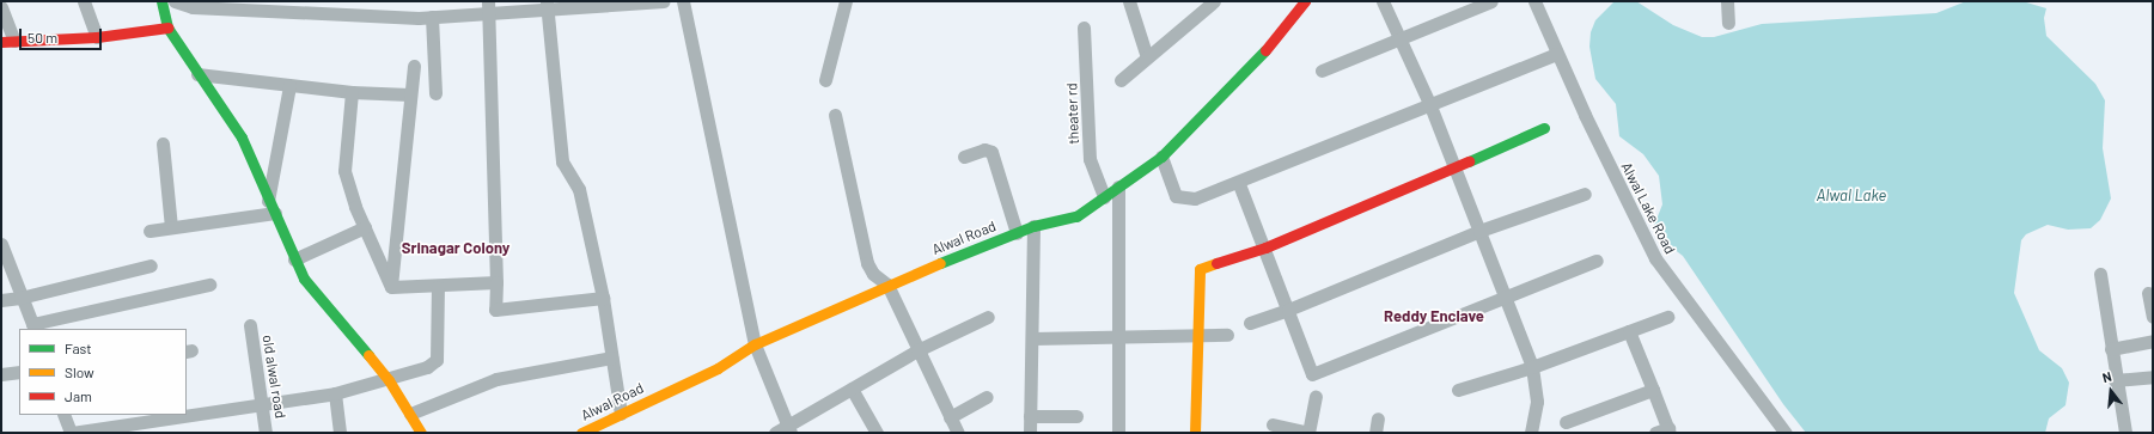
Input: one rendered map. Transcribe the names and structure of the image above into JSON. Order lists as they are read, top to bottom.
{
  "streets": {
    "street": [
      "theater rd",
      "Alwal Lake Road",
      "Alwal Road",
      "old alwal road"
    ]
  },
  "crossings": [
    ["theater rd", "Alwal Road"]
  ],
  "districts": ["Srinagar Colony", "Reddy Enclave"],
  "water": ["Alwal Lake"],
  "legend": ["Fast", "Slow", "Jam"],
  "scale_bar": "50 m",
  "north": "top"
}
